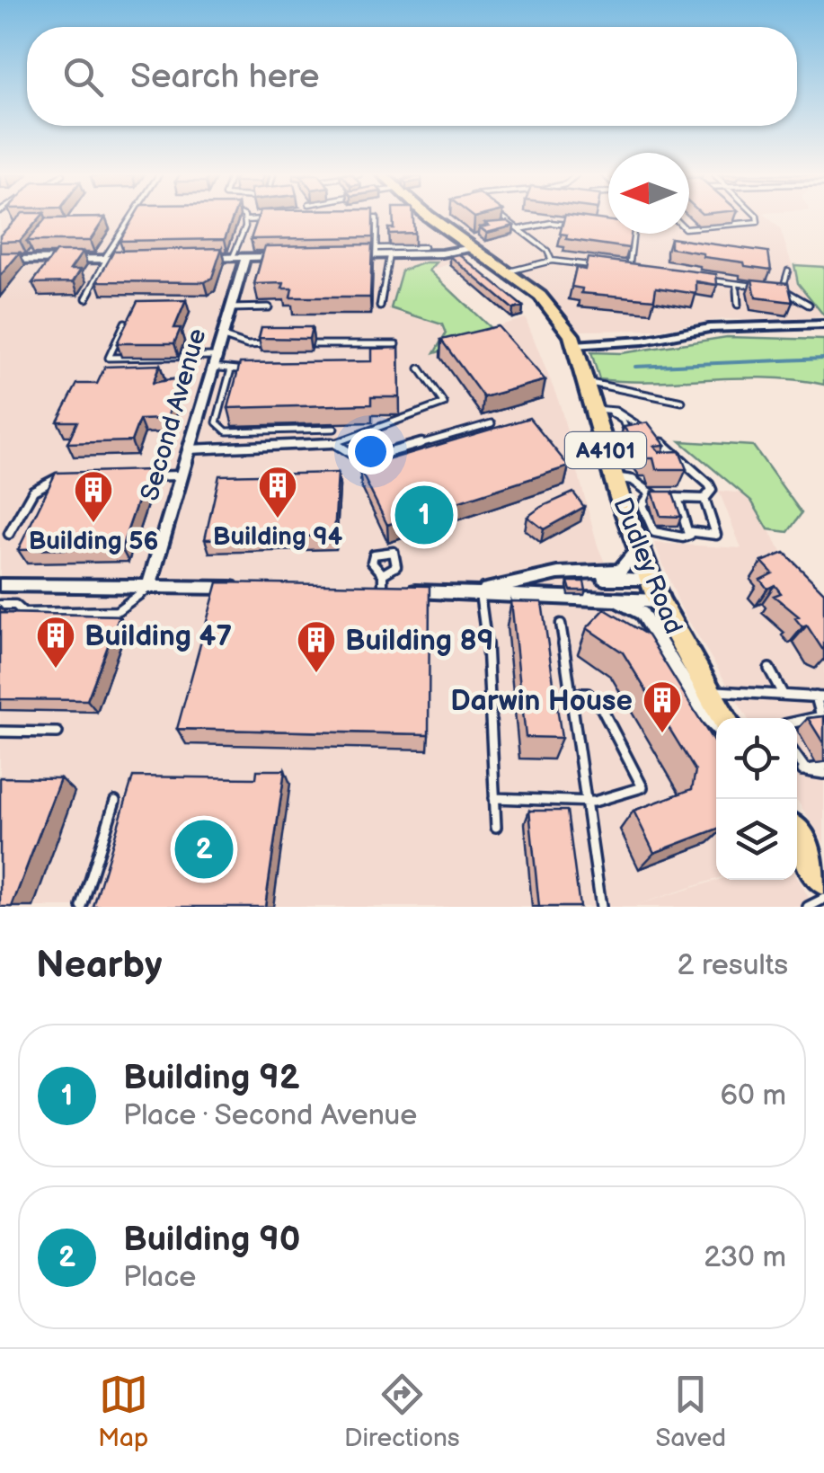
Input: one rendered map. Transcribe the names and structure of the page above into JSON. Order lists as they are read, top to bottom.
{
  "streets": {
    "main road": ["A4101", "Dudley Road"],
    "street": ["Second Avenue"]
  },
  "crossings": [
    ["A4101", "Dudley Road"]
  ],
  "places": {
    "building": [
      "Building 94",
      "Building 56",
      "Building 47",
      "Building 89",
      "Darwin House"
    ]
  },
  "north": "left",
  "page": {
    "search": "Search here",
    "pins": ["1", "2"],
    "heading": ["Nearby", "2 results"],
    "list": [
      {
        "mark": "1",
        "name": "Building 92",
        "note": "Place · Second Avenue",
        "value": "60 m"
      },
      {
        "mark": "2",
        "name": "Building 90",
        "note": "Place",
        "value": "230 m"
      }
    ],
    "nav": ["Map", "Directions", "Saved"]
  }
}
